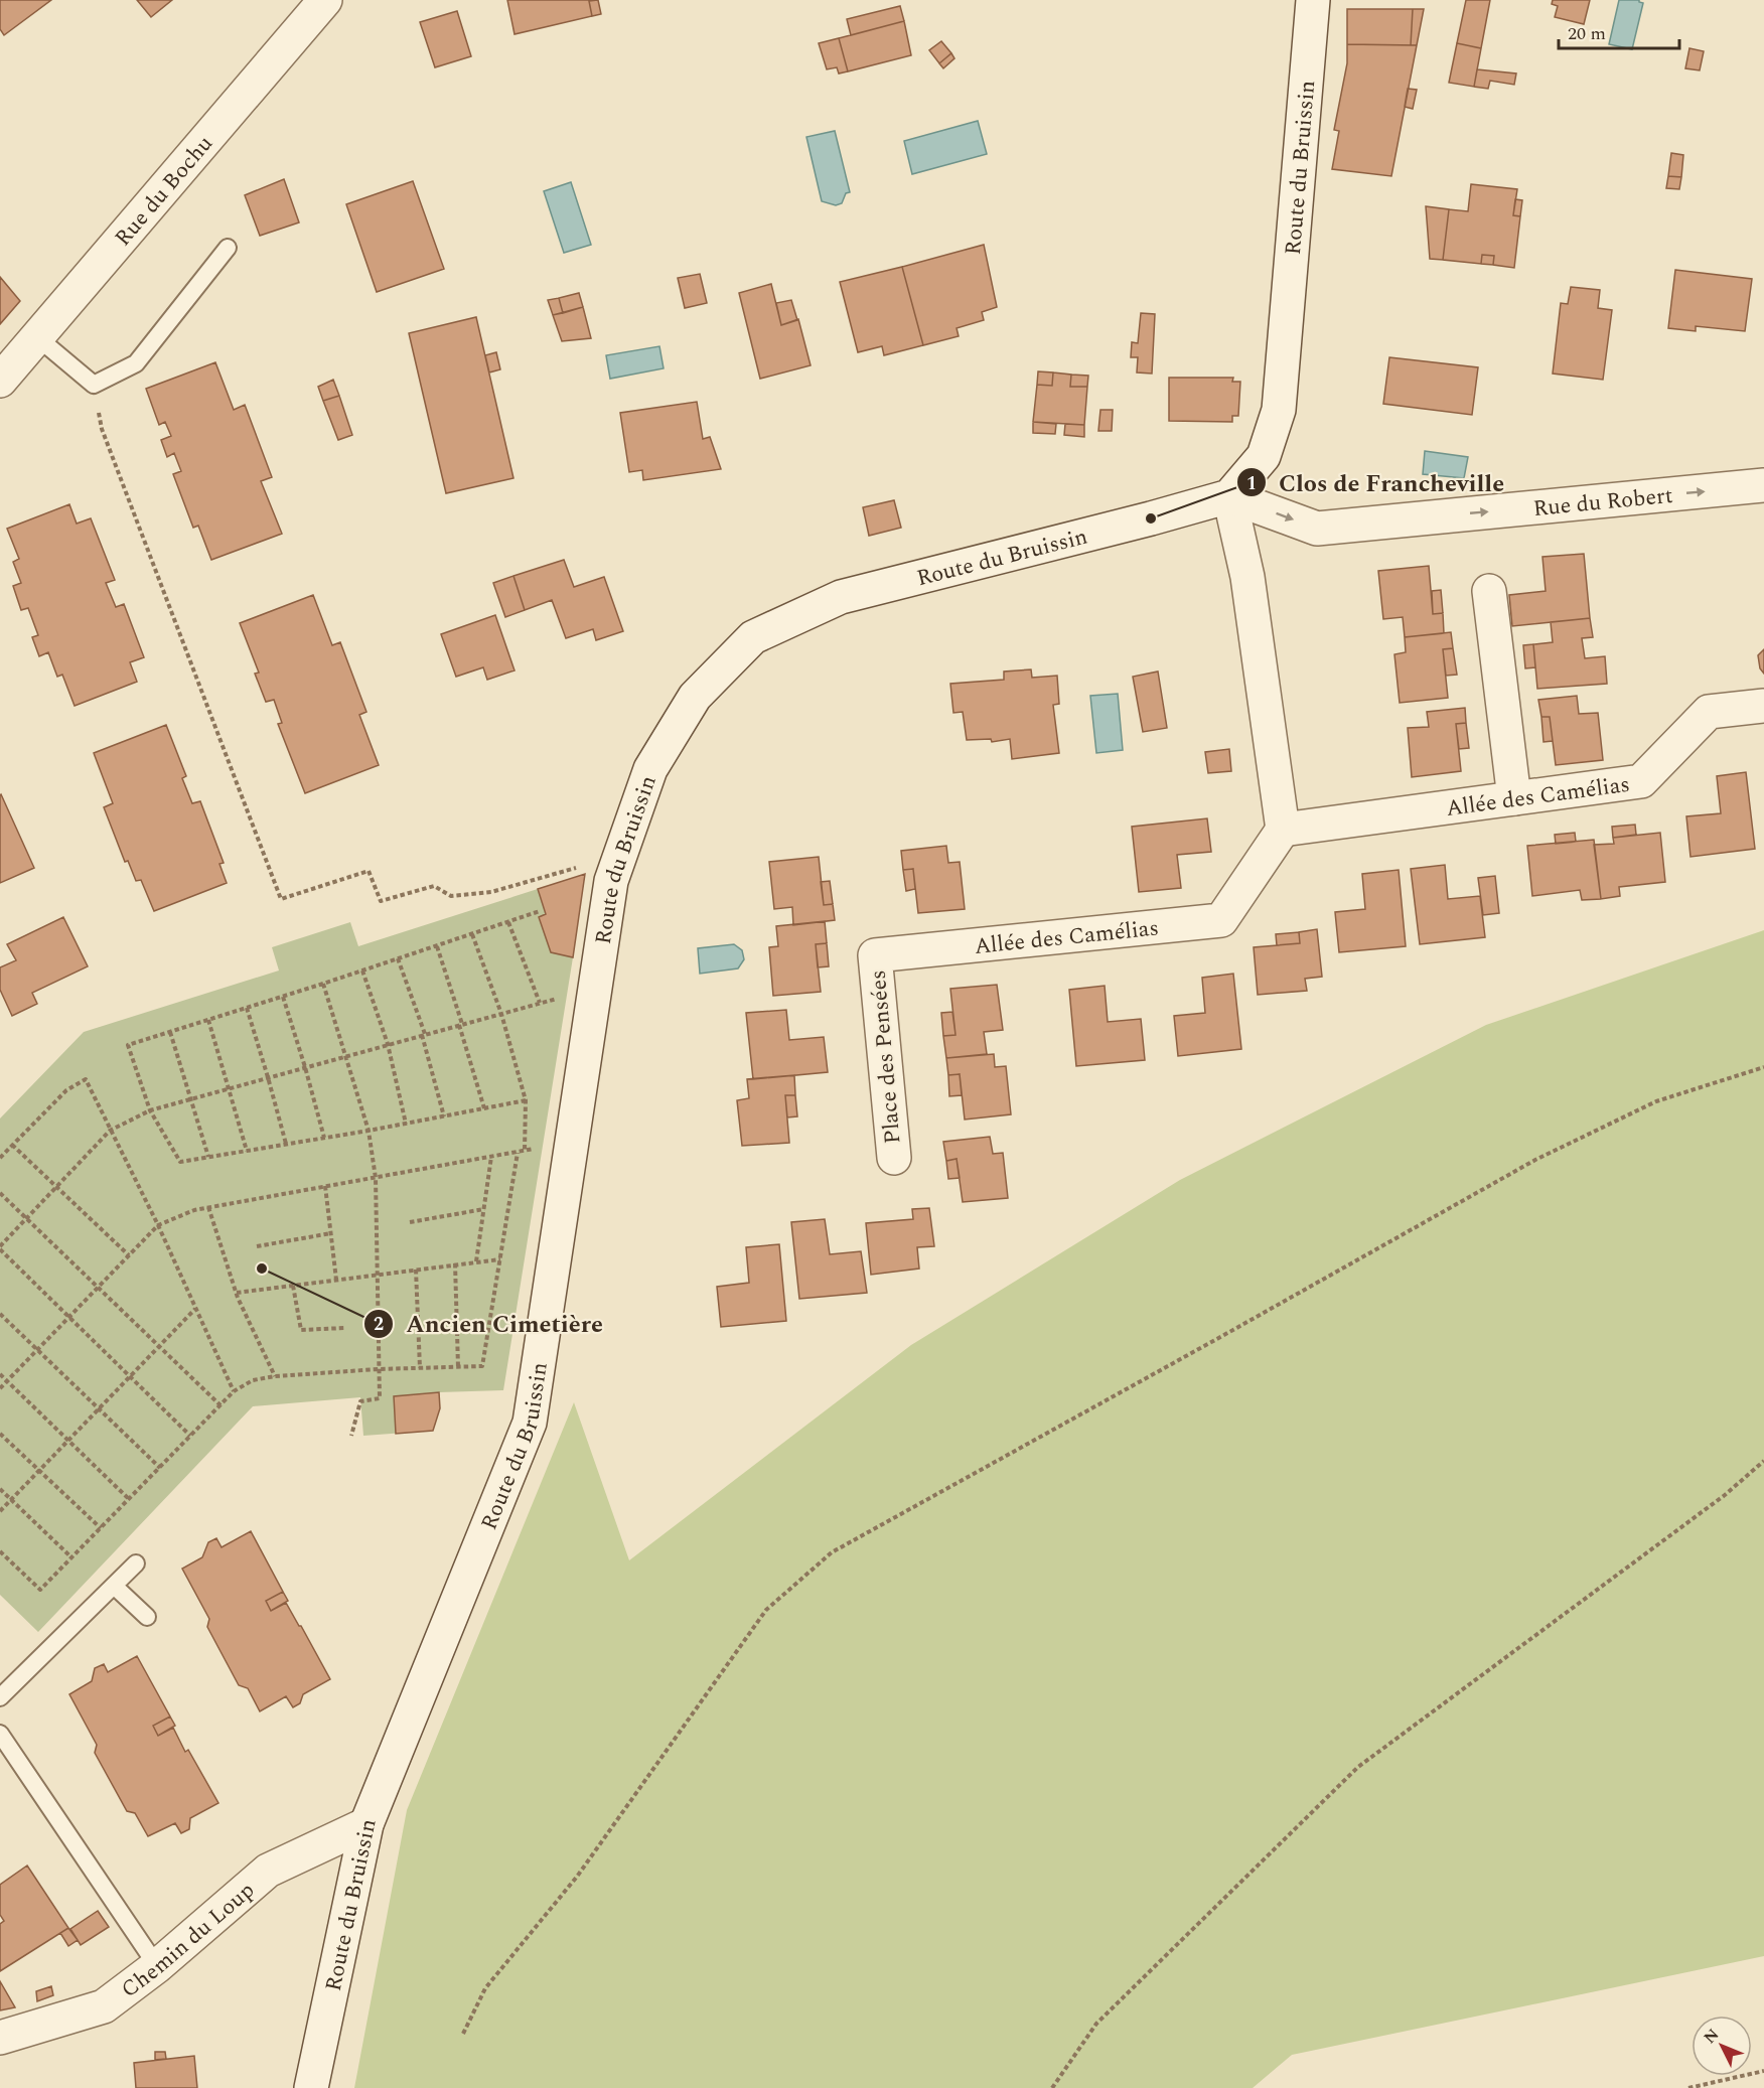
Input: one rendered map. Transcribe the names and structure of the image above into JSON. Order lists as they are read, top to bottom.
{
  "streets": {
    "street": [
      "Route du Bruissin",
      "Rue du Bochu",
      "Rue du Robert",
      "Allée des Camélias",
      "Place des Pensées",
      "Chemin du Loup"
    ]
  },
  "crossings": [
    ["Route du Bruissin", "Rue du Robert"],
    ["Route du Bruissin", "Chemin du Loup"],
    ["Allée des Camélias", "Place des Pensées"]
  ],
  "one_way": ["Rue du Robert"],
  "places": ["Clos de Francheville", "Ancien Cimetière"],
  "scale_bar": "20 m",
  "north": "top left"
}
